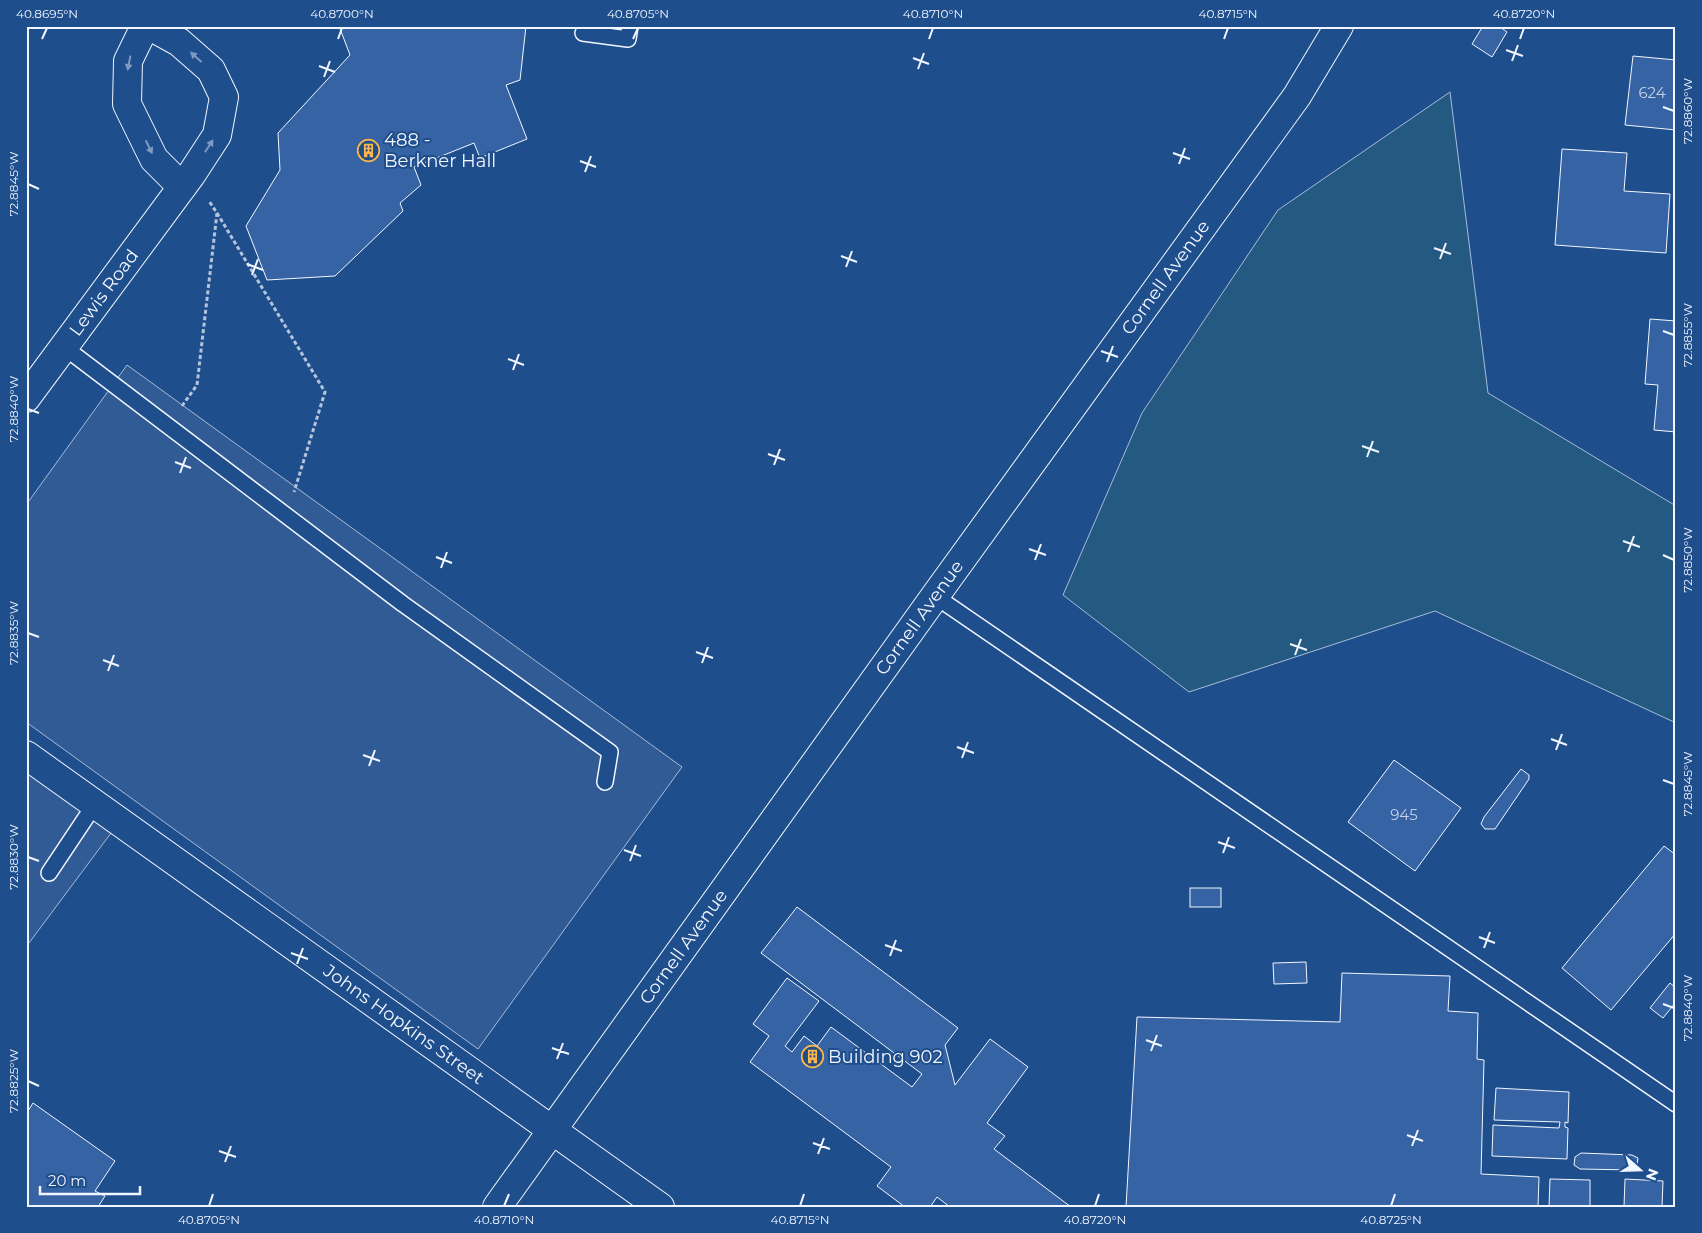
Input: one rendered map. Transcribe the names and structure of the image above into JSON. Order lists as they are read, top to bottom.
{
  "streets": {
    "street": ["Cornell Avenue", "Lewis Road", "Johns Hopkins Street"]
  },
  "crossings": [
    ["Cornell Avenue", "Johns Hopkins Street"]
  ],
  "places": {
    "building": ["488 - Berkner Hall", "Building 902"]
  },
  "house_numbers": ["624", "945"],
  "scale_bar": "20 m",
  "north": "right",
  "coordinates": [
    "40.8695°N",
    "40.8700°N",
    "40.8705°N",
    "40.8710°N",
    "40.8715°N",
    "40.8720°N",
    "72.8860°W",
    "72.8845°W",
    "72.8855°W",
    "72.8840°W",
    "72.8850°W",
    "72.8835°W",
    "72.8830°W",
    "72.8825°W",
    "40.8725°N"
  ]
}
